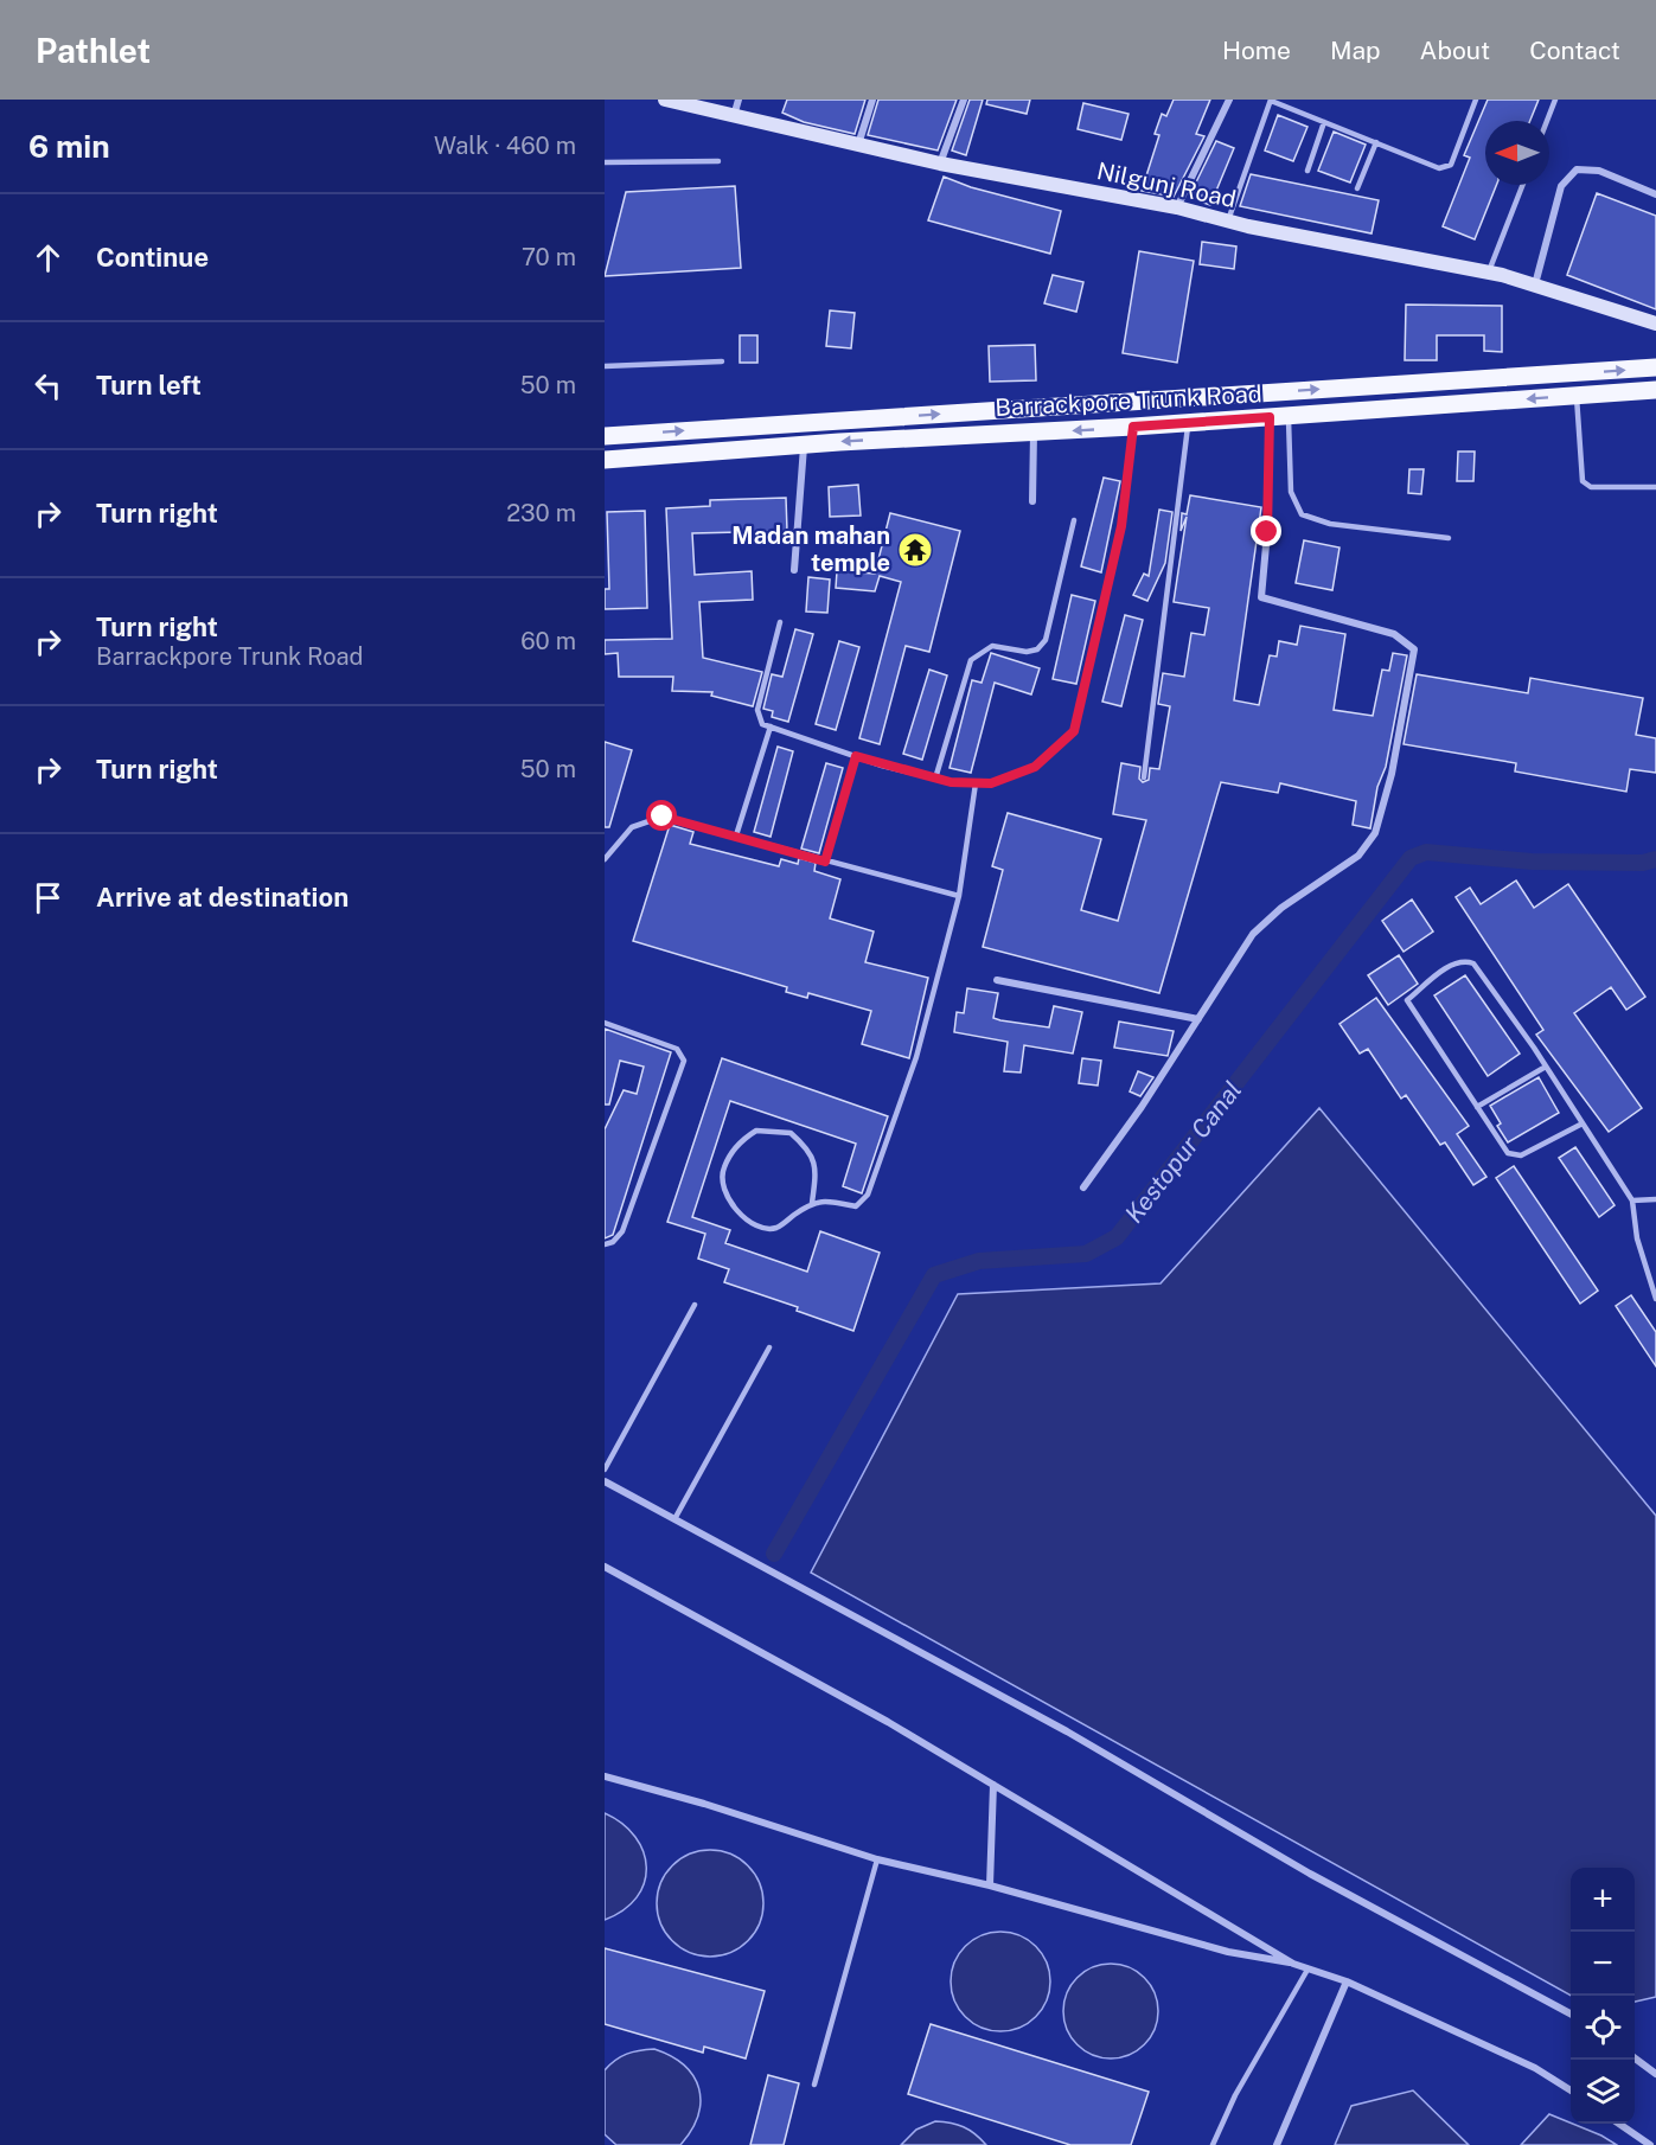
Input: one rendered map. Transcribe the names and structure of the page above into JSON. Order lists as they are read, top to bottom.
{
  "streets": {
    "main road": ["Barrackpore Trunk Road"],
    "street": ["Nilgunj Road"]
  },
  "water": ["Kestopur Canal"],
  "places": {
    "temple": ["Madan mahan temple"]
  },
  "north": "left",
  "page": {
    "header": "Pathlet",
    "nav": [
      "Home",
      "Map",
      "About",
      "Contact"
    ],
    "heading": ["6 min", "Walk · 460 m"],
    "list": [
      ["Continue", "70 m"],
      ["Turn left", "50 m"],
      ["Turn right", "230 m"],
      ["Turn right", "Barrackpore Trunk Road", "60 m"],
      ["Turn right", "50 m"],
      "Arrive at destination"
    ],
    "map_buttons": ["+", "−"]
  }
}
